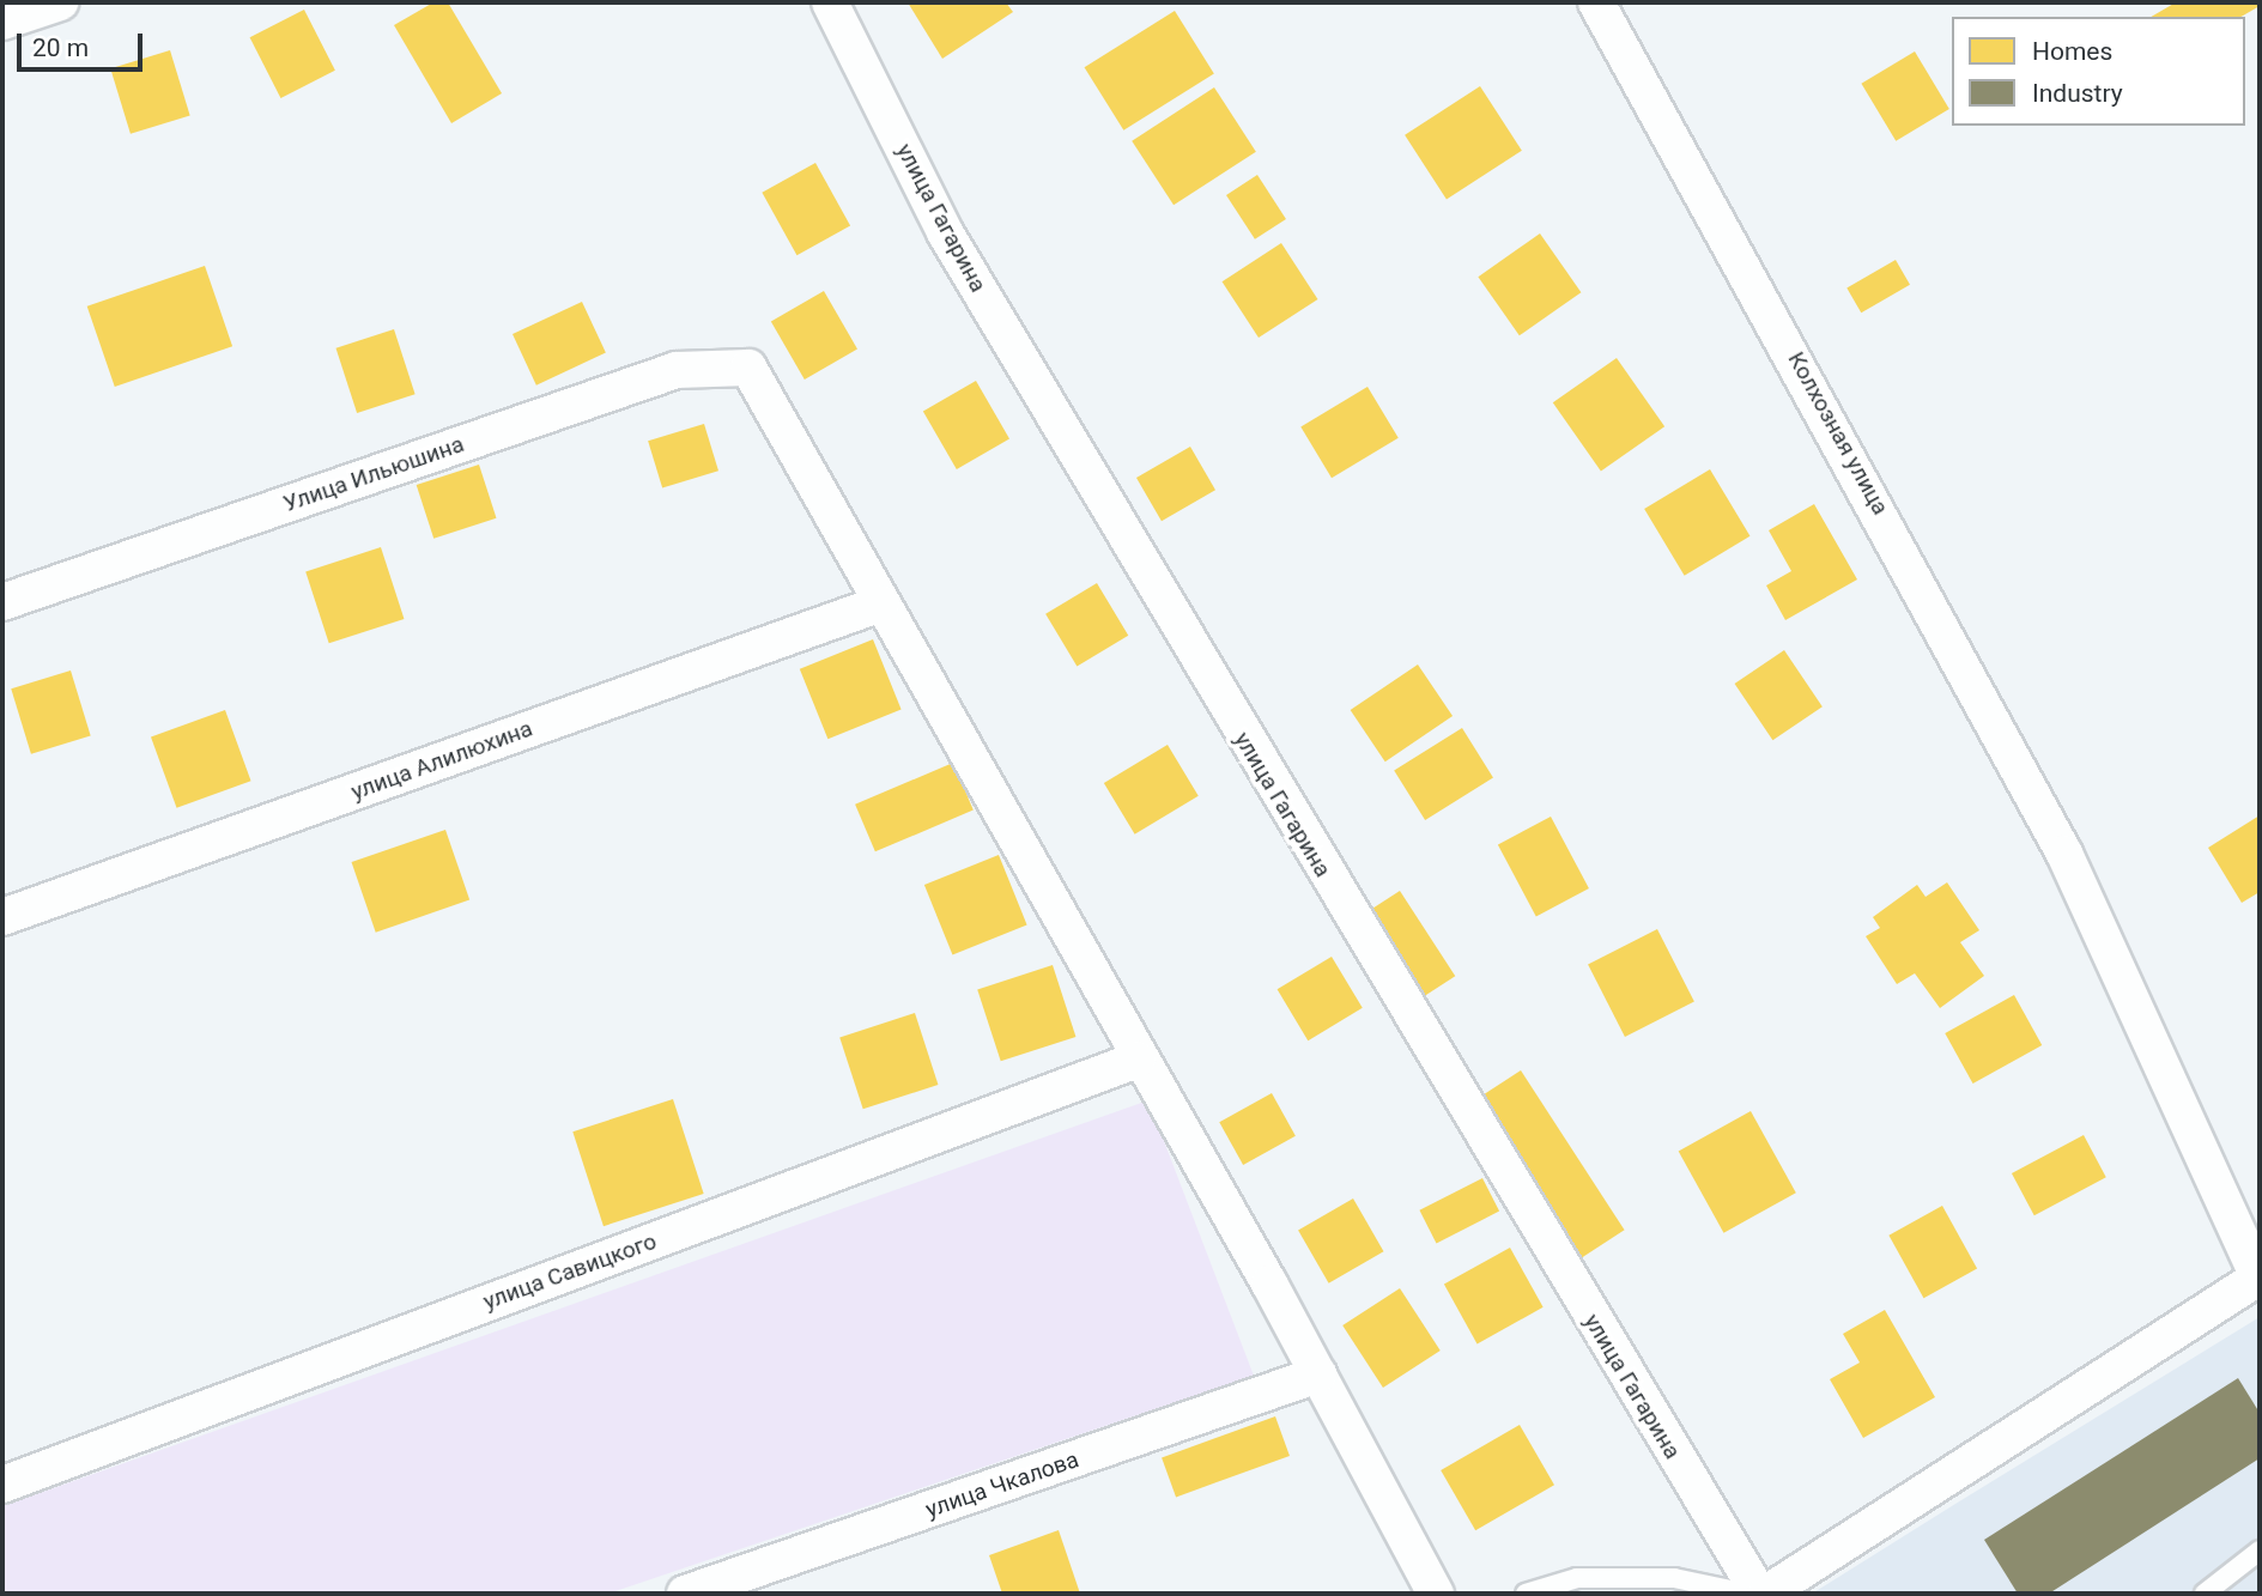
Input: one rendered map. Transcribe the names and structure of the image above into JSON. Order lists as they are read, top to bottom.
{
  "streets": {
    "street": [
      "улица Гагарина",
      "Колхозная улица",
      "Улица Ильюшина",
      "улица Алилюхина",
      "улица Савицкого",
      "улица Чкалова"
    ]
  },
  "crossings": [
    ["Улица Ильюшина", "улица Алилюхина"]
  ],
  "legend": ["Homes", "Industry"],
  "scale_bar": "20 m"
}
